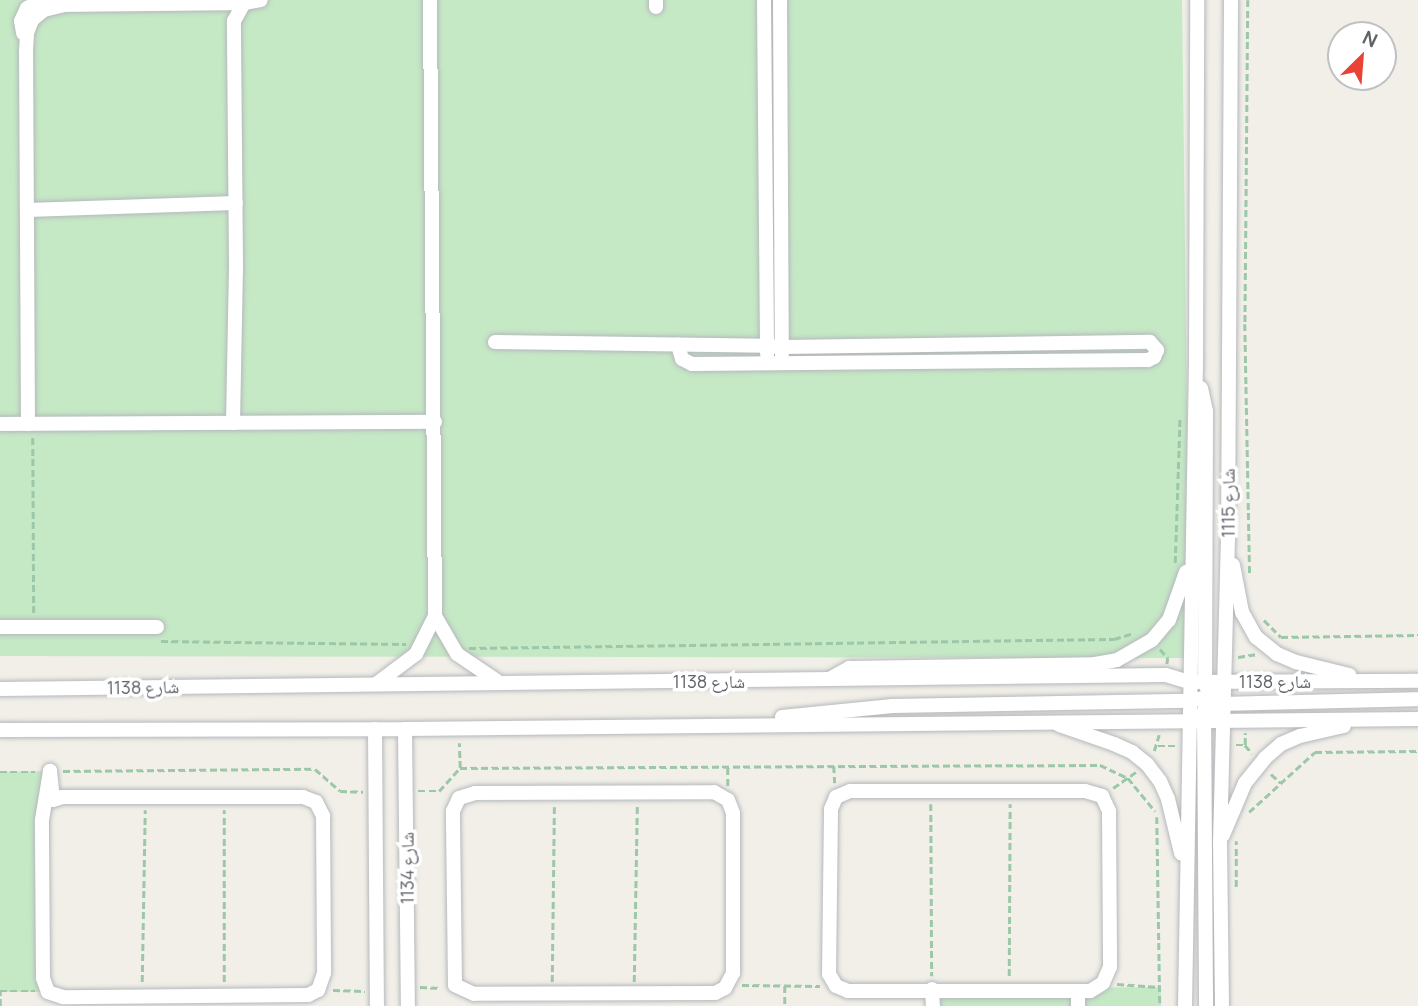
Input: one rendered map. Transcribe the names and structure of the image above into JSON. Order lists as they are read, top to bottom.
{
  "streets": {
    "street": ["شارع 1115", "شارع 1138", "شارع 1134"]
  },
  "crossings": [
    ["شارع 1115", "شارع 1138"]
  ],
  "north": "top right"
}
